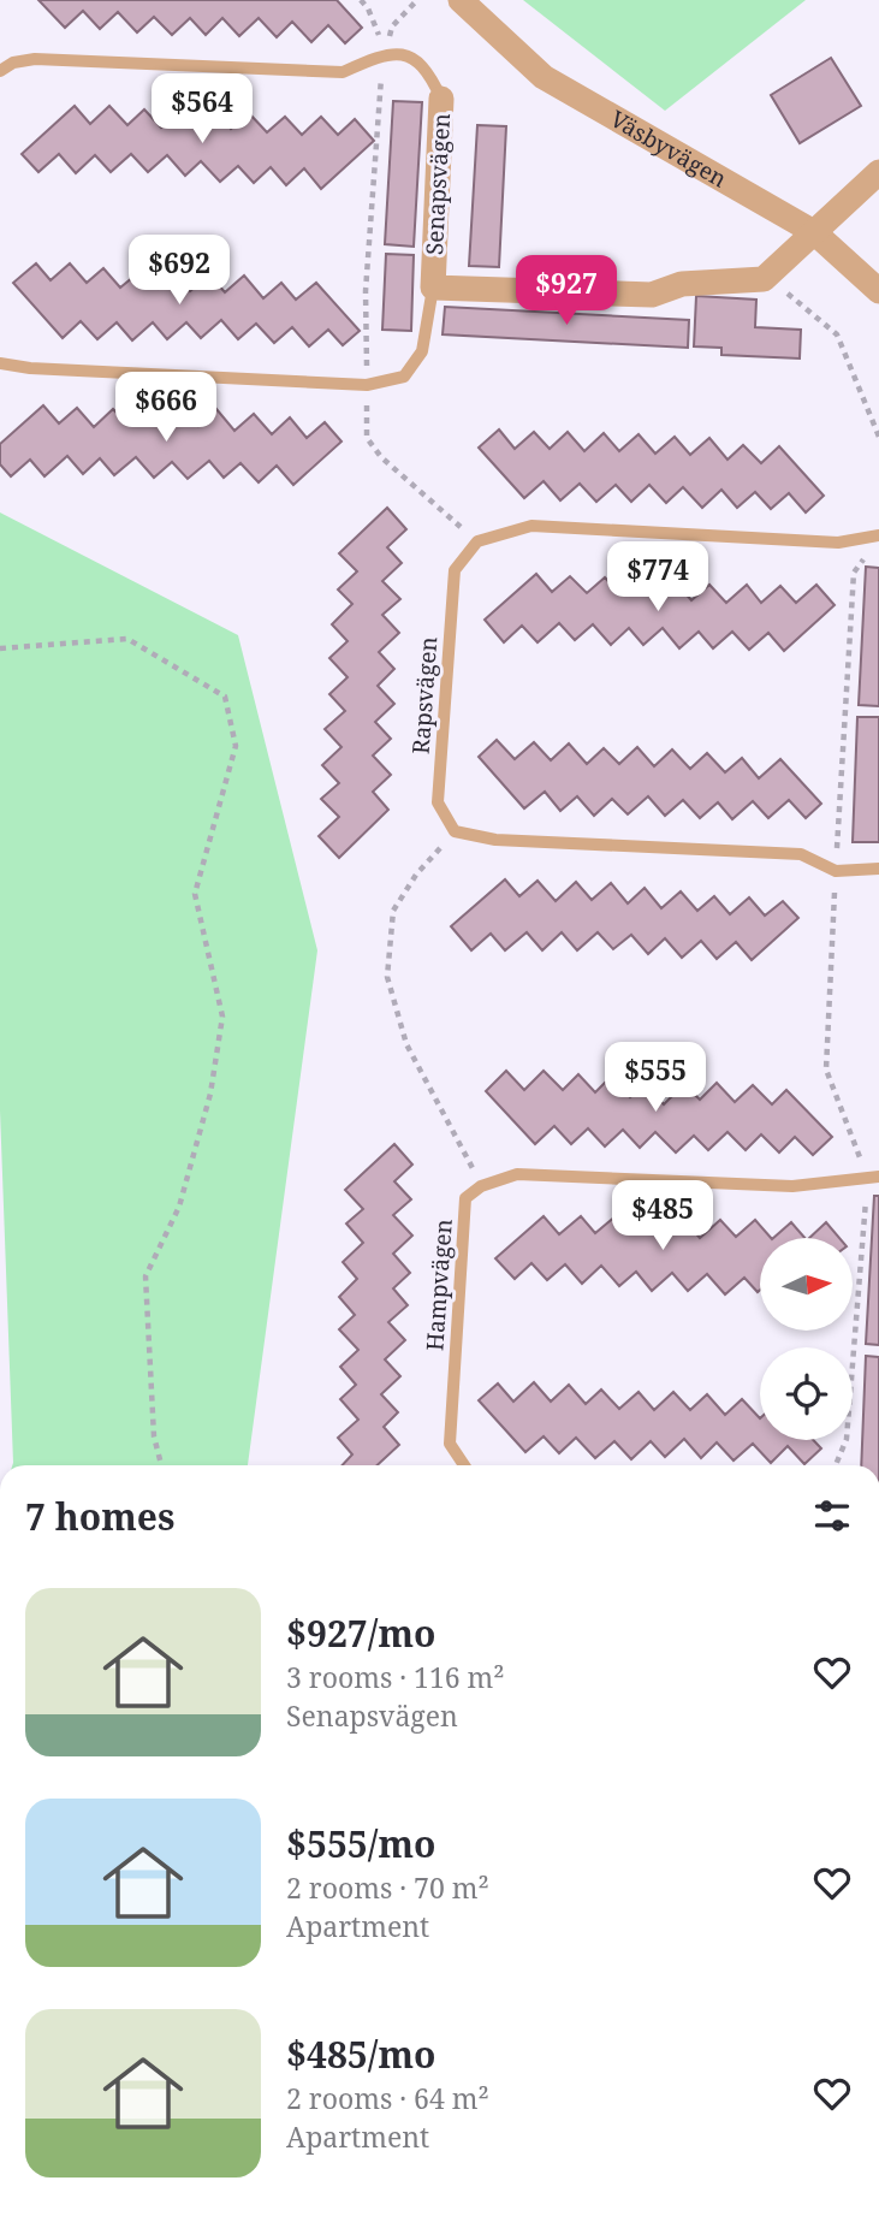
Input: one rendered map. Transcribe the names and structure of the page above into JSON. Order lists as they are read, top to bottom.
{
  "streets": {
    "street": ["Väsbyvägen", "Senapsvägen"],
    "lane": ["Rapsvägen", "Hampvägen"]
  },
  "north": "right",
  "page": {
    "price": [
      "$564",
      "$692",
      "$927",
      "$666",
      "$774",
      "$555",
      "$485"
    ],
    "heading": "7 homes",
    "list": [
      {
        "name": "$927/mo",
        "note": "3 rooms · 116 m² · Senapsvägen"
      },
      {
        "name": "$555/mo",
        "note": "2 rooms · 70 m² · Apartment"
      },
      {
        "name": "$485/mo",
        "note": "2 rooms · 64 m² · Apartment"
      }
    ]
  }
}
